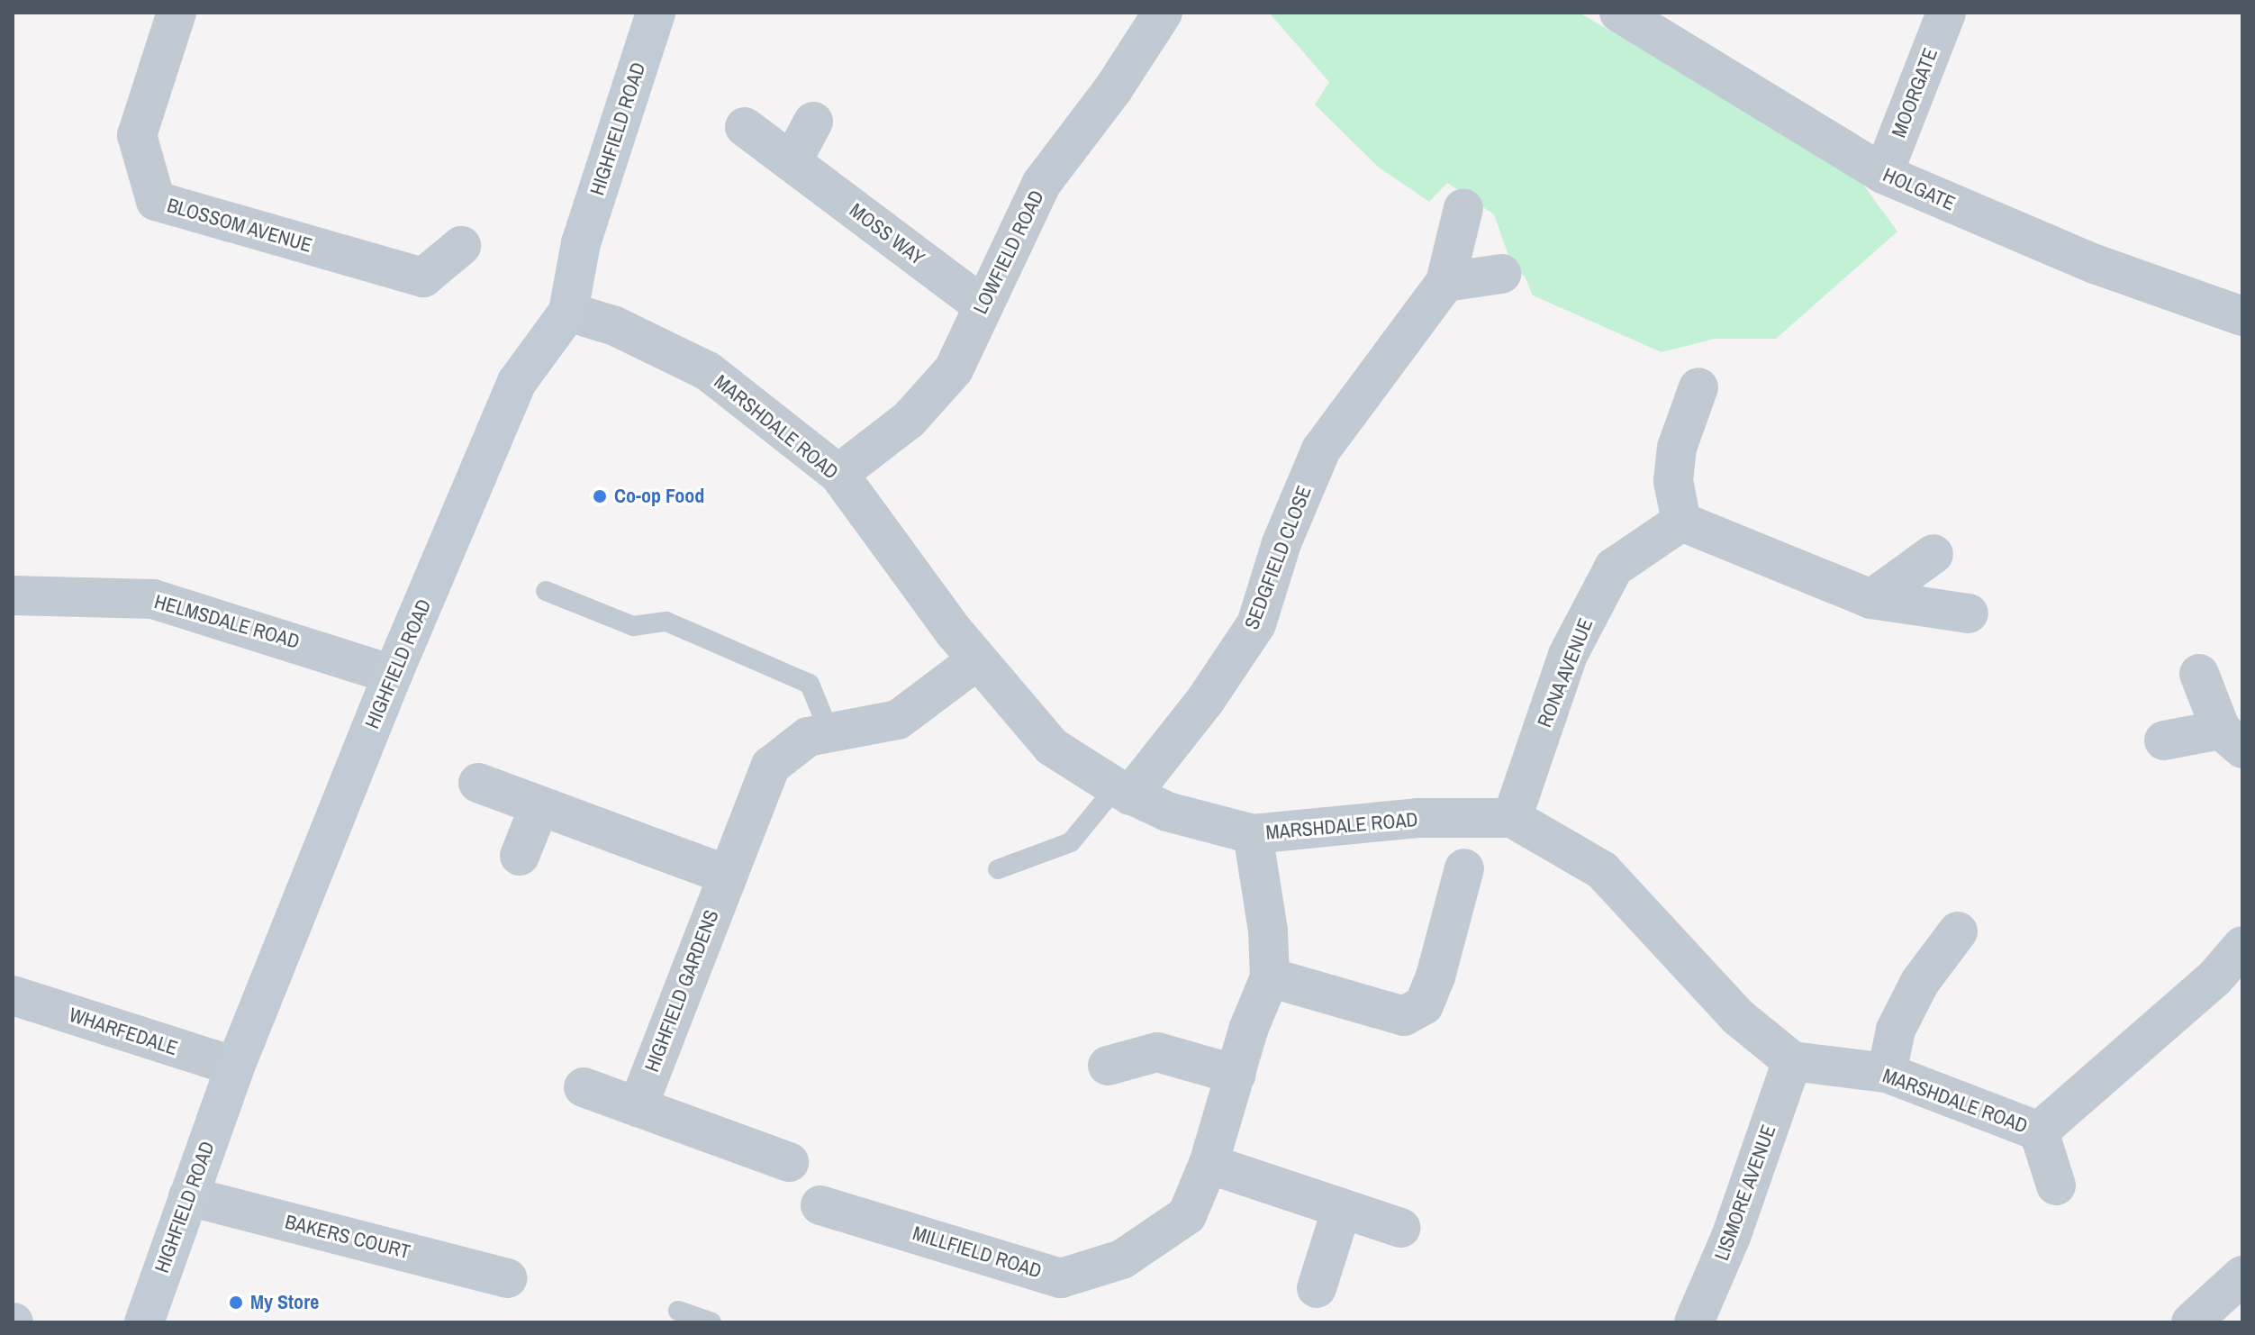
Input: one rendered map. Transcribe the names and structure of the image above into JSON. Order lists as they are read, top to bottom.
{
  "streets": {
    "street": [
      "MOORGATE",
      "HIGHFIELD ROAD",
      "HOLGATE",
      "BLOSSOM AVENUE",
      "MOSS WAY",
      "LOWFIELD ROAD",
      "MARSHDALE ROAD",
      "SEDGFIELD CLOSE",
      "HELMSDALE ROAD",
      "RONA AVENUE",
      "HIGHFIELD GARDENS",
      "WHARFEDALE",
      "LISMORE AVENUE",
      "BAKERS COURT",
      "MILLFIELD ROAD"
    ]
  },
  "crossings": [
    ["MOORGATE", "HOLGATE"],
    ["HIGHFIELD ROAD", "MARSHDALE ROAD"],
    ["HIGHFIELD ROAD", "HELMSDALE ROAD"],
    ["HIGHFIELD ROAD", "WHARFEDALE"],
    ["HIGHFIELD ROAD", "BAKERS COURT"],
    ["MOSS WAY", "LOWFIELD ROAD"],
    ["LOWFIELD ROAD", "MARSHDALE ROAD"],
    ["MARSHDALE ROAD", "SEDGFIELD CLOSE"],
    ["MARSHDALE ROAD", "RONA AVENUE"],
    ["MARSHDALE ROAD", "HIGHFIELD GARDENS"],
    ["MARSHDALE ROAD", "LISMORE AVENUE"],
    ["MARSHDALE ROAD", "MILLFIELD ROAD"]
  ],
  "places": ["Co-op Food", "My Store"]
}
